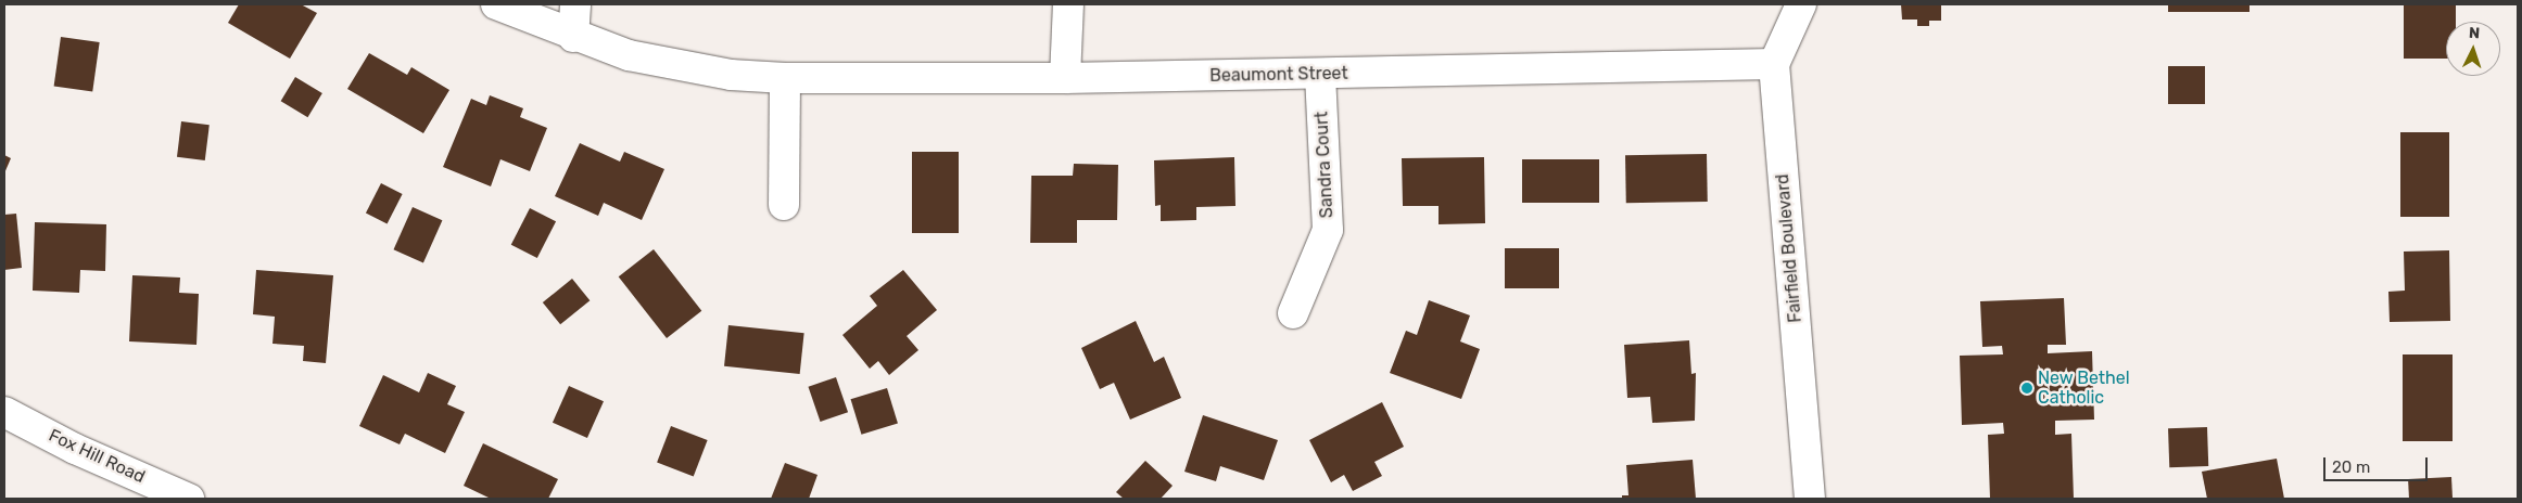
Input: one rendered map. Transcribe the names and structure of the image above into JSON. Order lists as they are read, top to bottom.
{
  "streets": {
    "street": [
      "Beaumont Street",
      "Sandra Court",
      "Fairfield Boulevard",
      "Fox Hill Road"
    ]
  },
  "crossings": [
    ["Beaumont Street", "Sandra Court"],
    ["Beaumont Street", "Fairfield Boulevard"]
  ],
  "places": ["New Bethel Catholic"],
  "scale_bar": "20 m",
  "north": "top"
}
